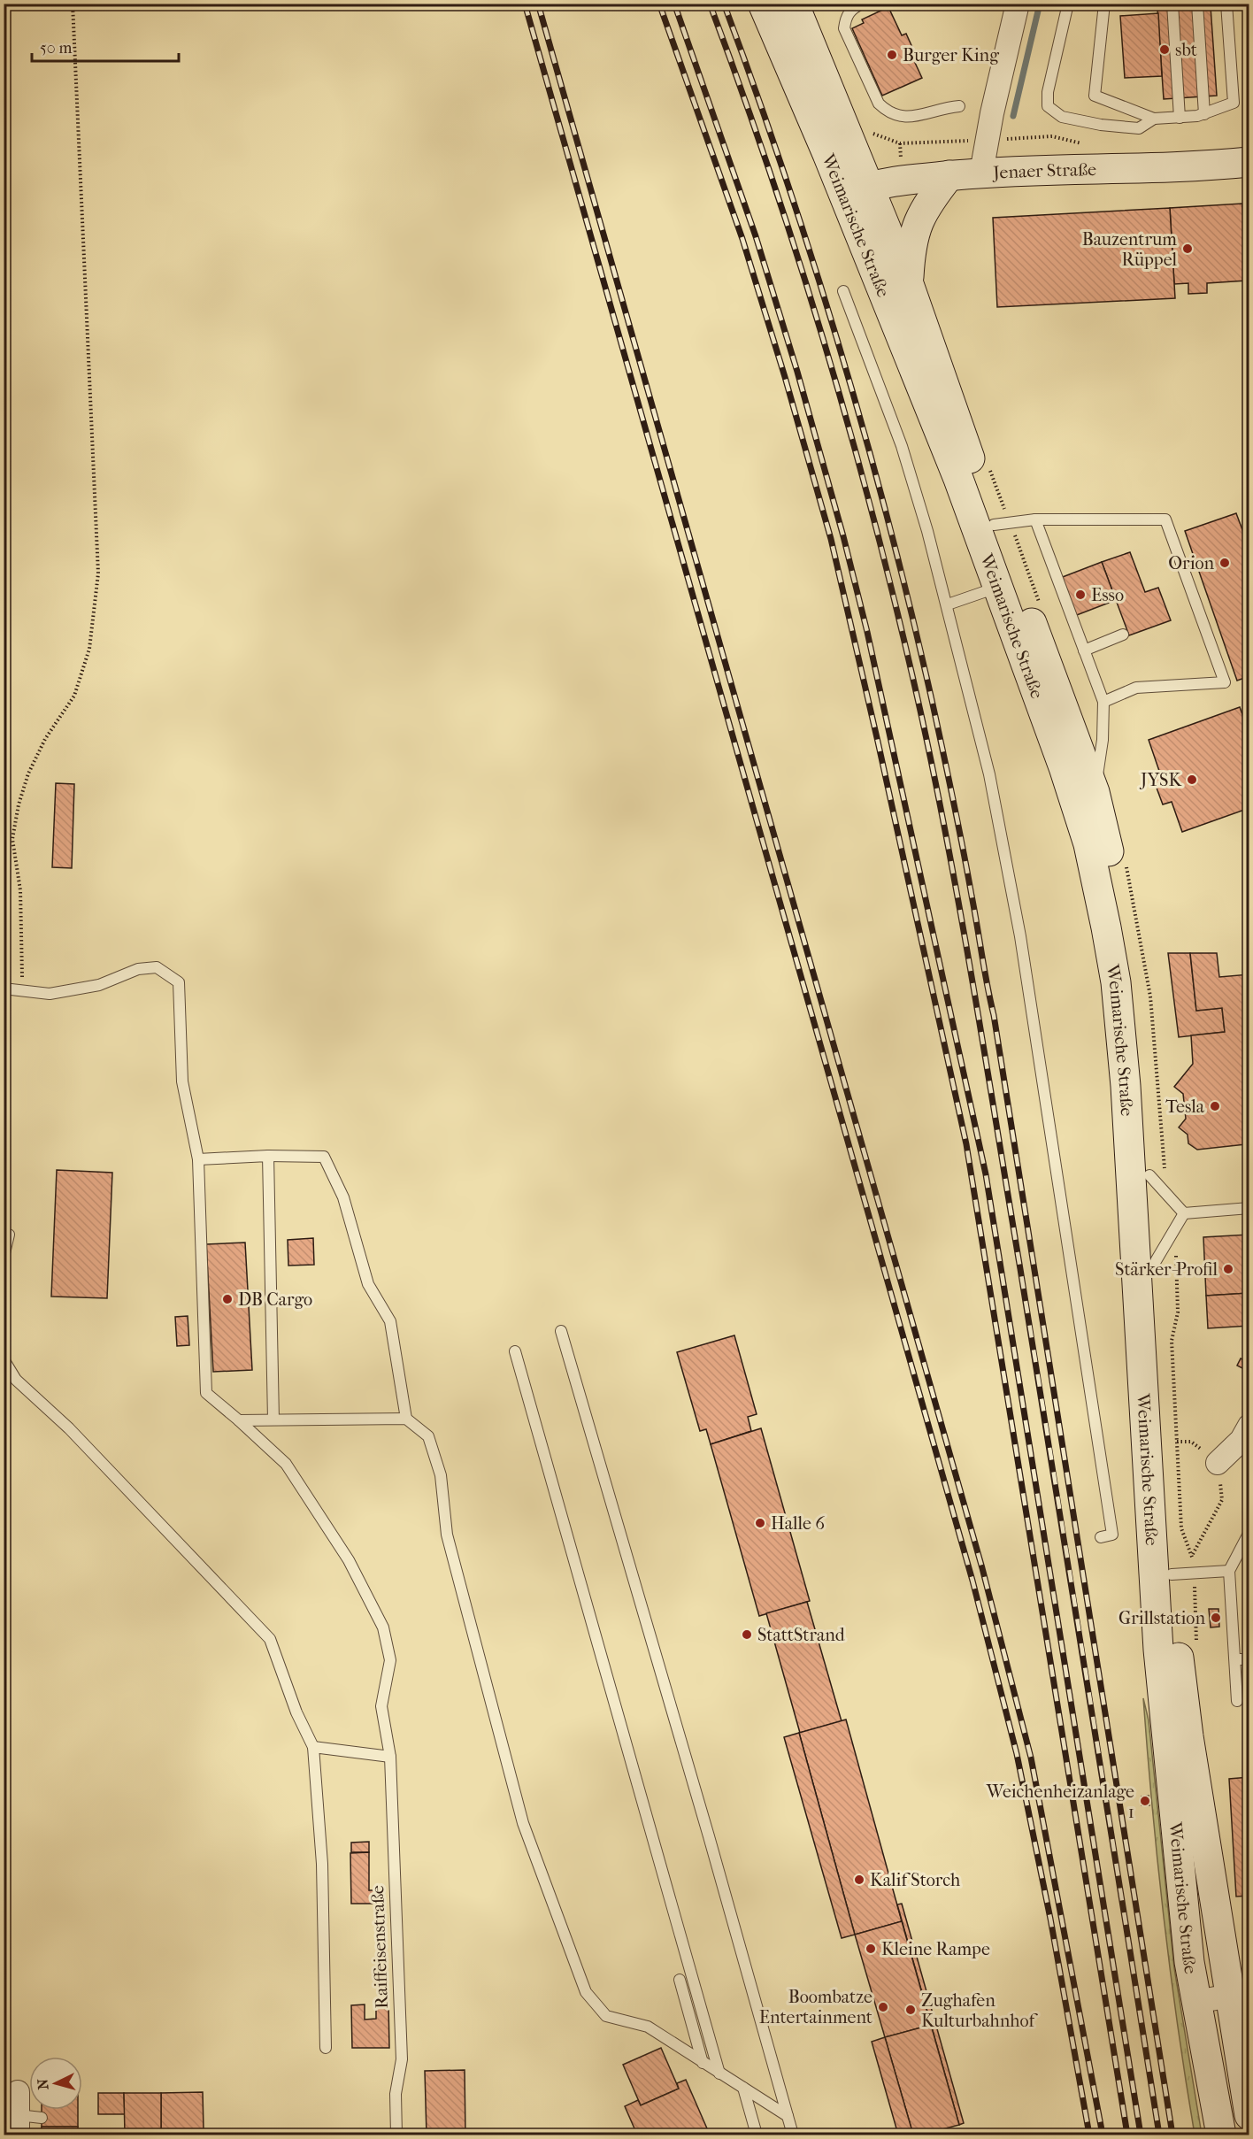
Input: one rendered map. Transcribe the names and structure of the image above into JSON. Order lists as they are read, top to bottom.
{
  "streets": {
    "main road": ["Jenaer Straße", "Weimarische Straße"],
    "lane": ["Raiffeisenstraße"]
  },
  "crossings": [
    ["Jenaer Straße", "Weimarische Straße"]
  ],
  "places": [
    "sbt",
    "Burger King",
    "Bauzentrum Rüppel",
    "Orion",
    "Esso",
    "JYSK",
    "Tesla",
    "Stärker-Profil",
    "DB Cargo",
    "Halle 6",
    "Grillstation",
    "StattStrand",
    "Weichenheizanlage 1",
    "Kalif Storch",
    "Kleine Rampe",
    "Boombatze Entertainment",
    "Zughafen Kulturbahnhof"
  ],
  "scale_bar": "50 m",
  "north": "left"
}
